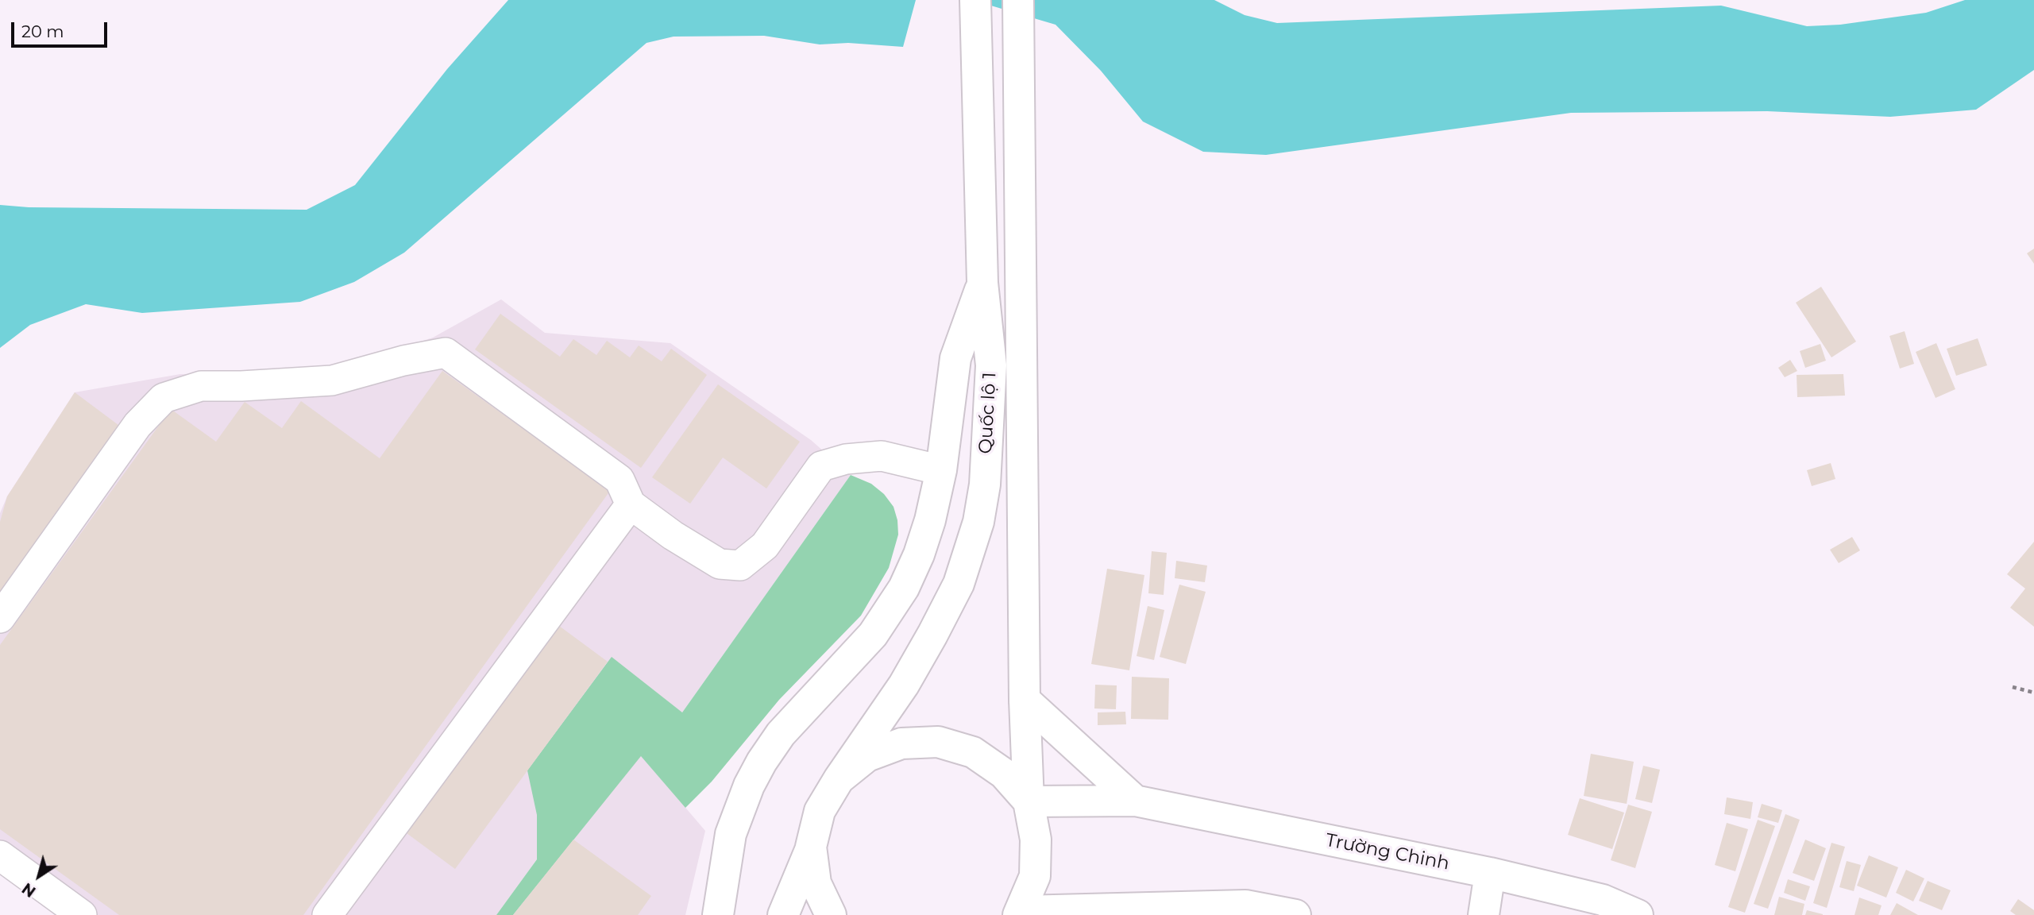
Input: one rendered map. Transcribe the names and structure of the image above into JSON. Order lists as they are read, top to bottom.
{
  "streets": {
    "main road": ["Quốc lộ 1", "Trường Chinh"]
  },
  "crossings": [
    ["Quốc lộ 1", "Trường Chinh"]
  ],
  "scale_bar": "20 m",
  "north": "bottom left"
}
